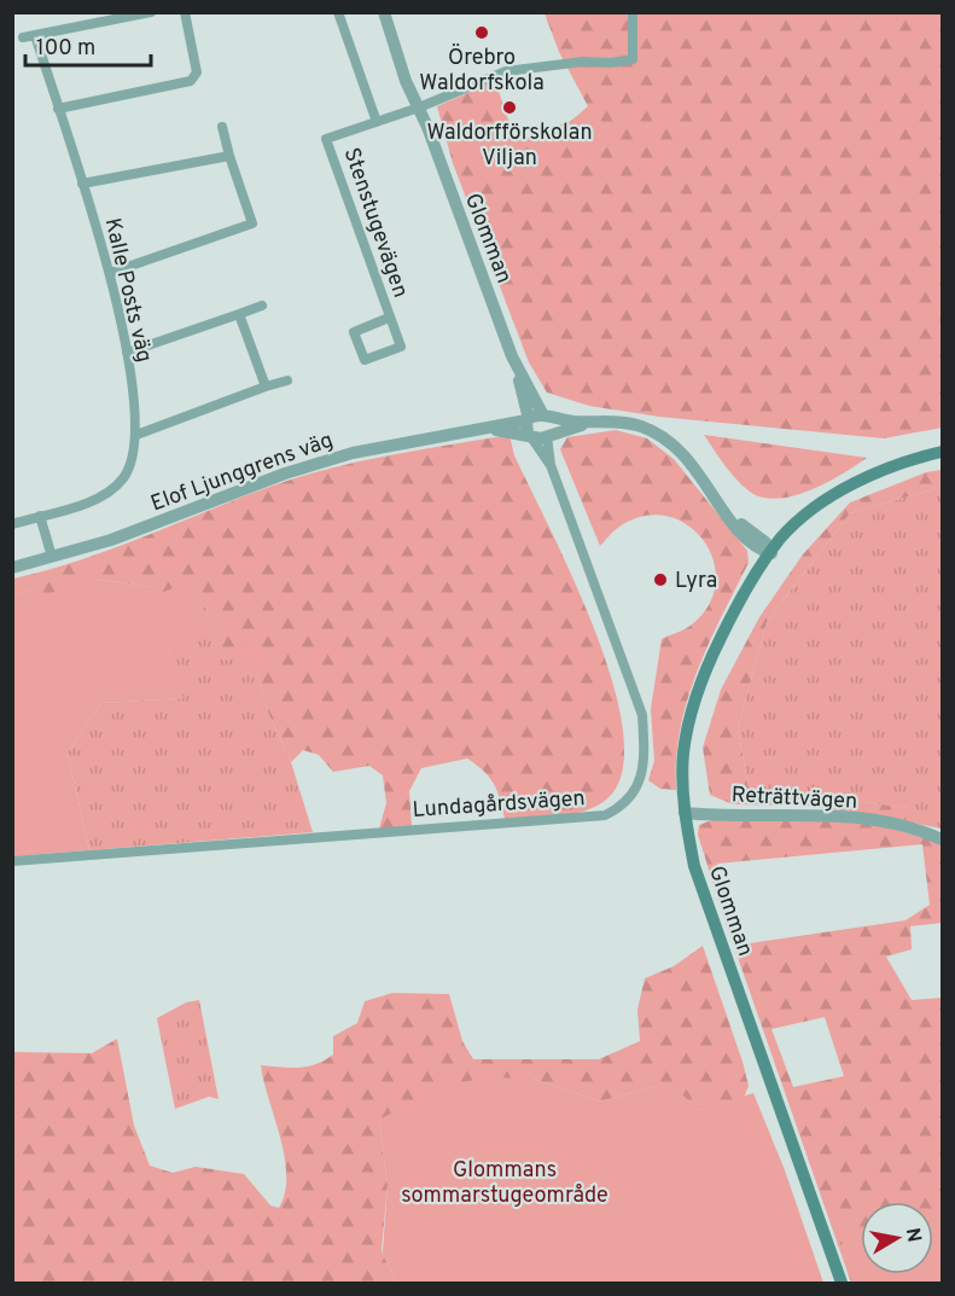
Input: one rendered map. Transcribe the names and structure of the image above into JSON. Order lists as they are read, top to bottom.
{
  "streets": {
    "main road": ["Glomman"],
    "street": [
      "Stenstugevägen",
      "Kalle Posts väg",
      "Elof Ljunggrens väg",
      "Reträttvägen",
      "Lundagårdsvägen"
    ]
  },
  "crossings": [
    ["Stenstugevägen", "Glomman"],
    ["Glomman", "Elof Ljunggrens väg"],
    ["Glomman", "Reträttvägen"],
    ["Glomman", "Lundagårdsvägen"],
    ["Elof Ljunggrens väg", "Lundagårdsvägen"]
  ],
  "parks": ["Glommans sommarstugeområde"],
  "places": ["Örebro Waldorfskola", "Waldorfförskolan Viljan", "Lyra"],
  "scale_bar": "100 m",
  "north": "right"
}
